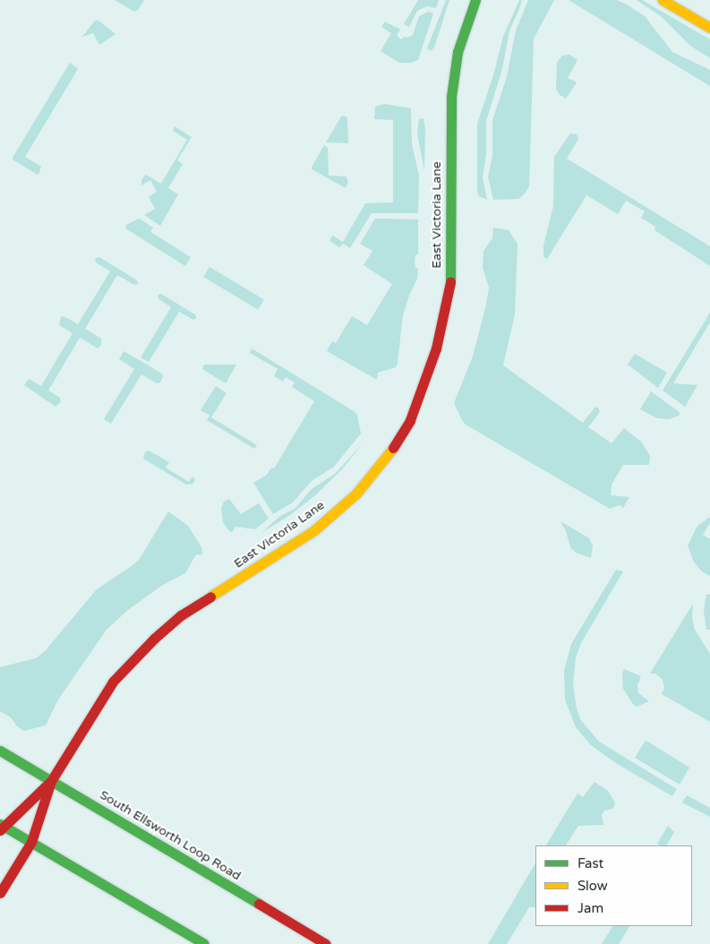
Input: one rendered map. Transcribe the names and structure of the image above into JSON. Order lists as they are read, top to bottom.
{
  "streets": {
    "street": ["East Victoria Lane", "South Ellsworth Loop Road"]
  },
  "crossings": [
    ["East Victoria Lane", "South Ellsworth Loop Road"]
  ],
  "legend": ["Fast", "Slow", "Jam"]
}
